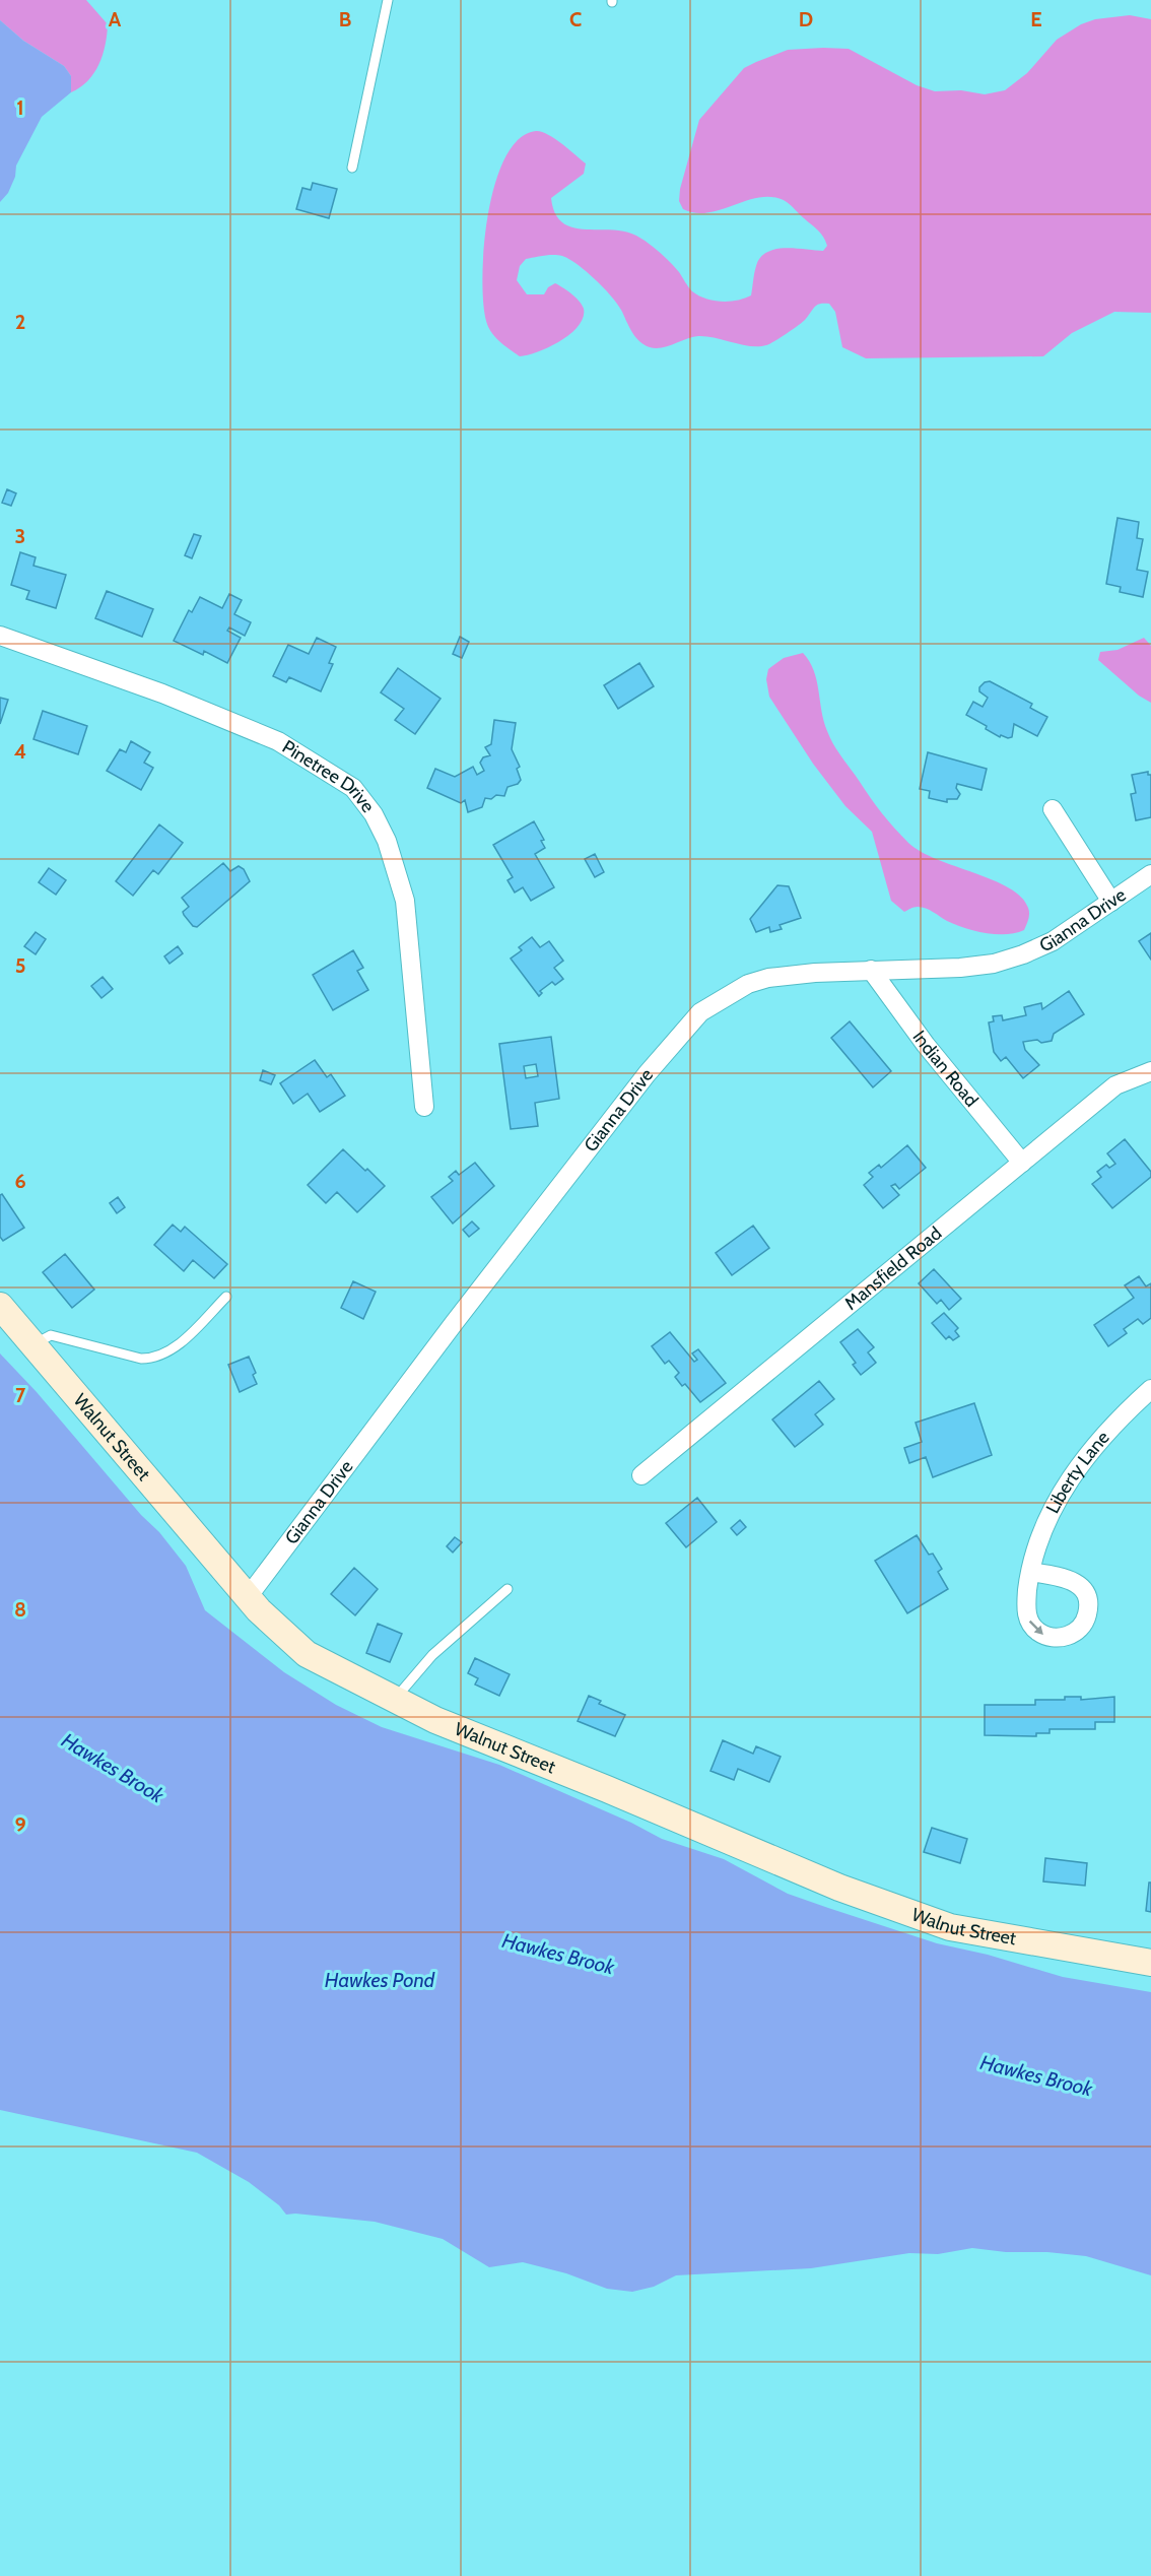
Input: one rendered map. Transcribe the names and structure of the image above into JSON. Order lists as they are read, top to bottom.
{
  "streets": {
    "main road": ["Walnut Street"],
    "street": [
      "Pinetree Drive",
      "Gianna Drive",
      "Indian Road",
      "Mansfield Road",
      "Liberty Lane"
    ]
  },
  "crossings": [
    ["Gianna Drive", "Indian Road"],
    ["Gianna Drive", "Walnut Street"],
    ["Indian Road", "Mansfield Road"]
  ],
  "water": ["Hawkes Brook", "Hawkes Pond"],
  "grid": {
    "columns": [
      "A",
      "B",
      "C",
      "D",
      "E"
    ],
    "rows": [
      "1",
      "2",
      "3",
      "4",
      "5",
      "6",
      "7",
      "8",
      "9"
    ]
  }
}
